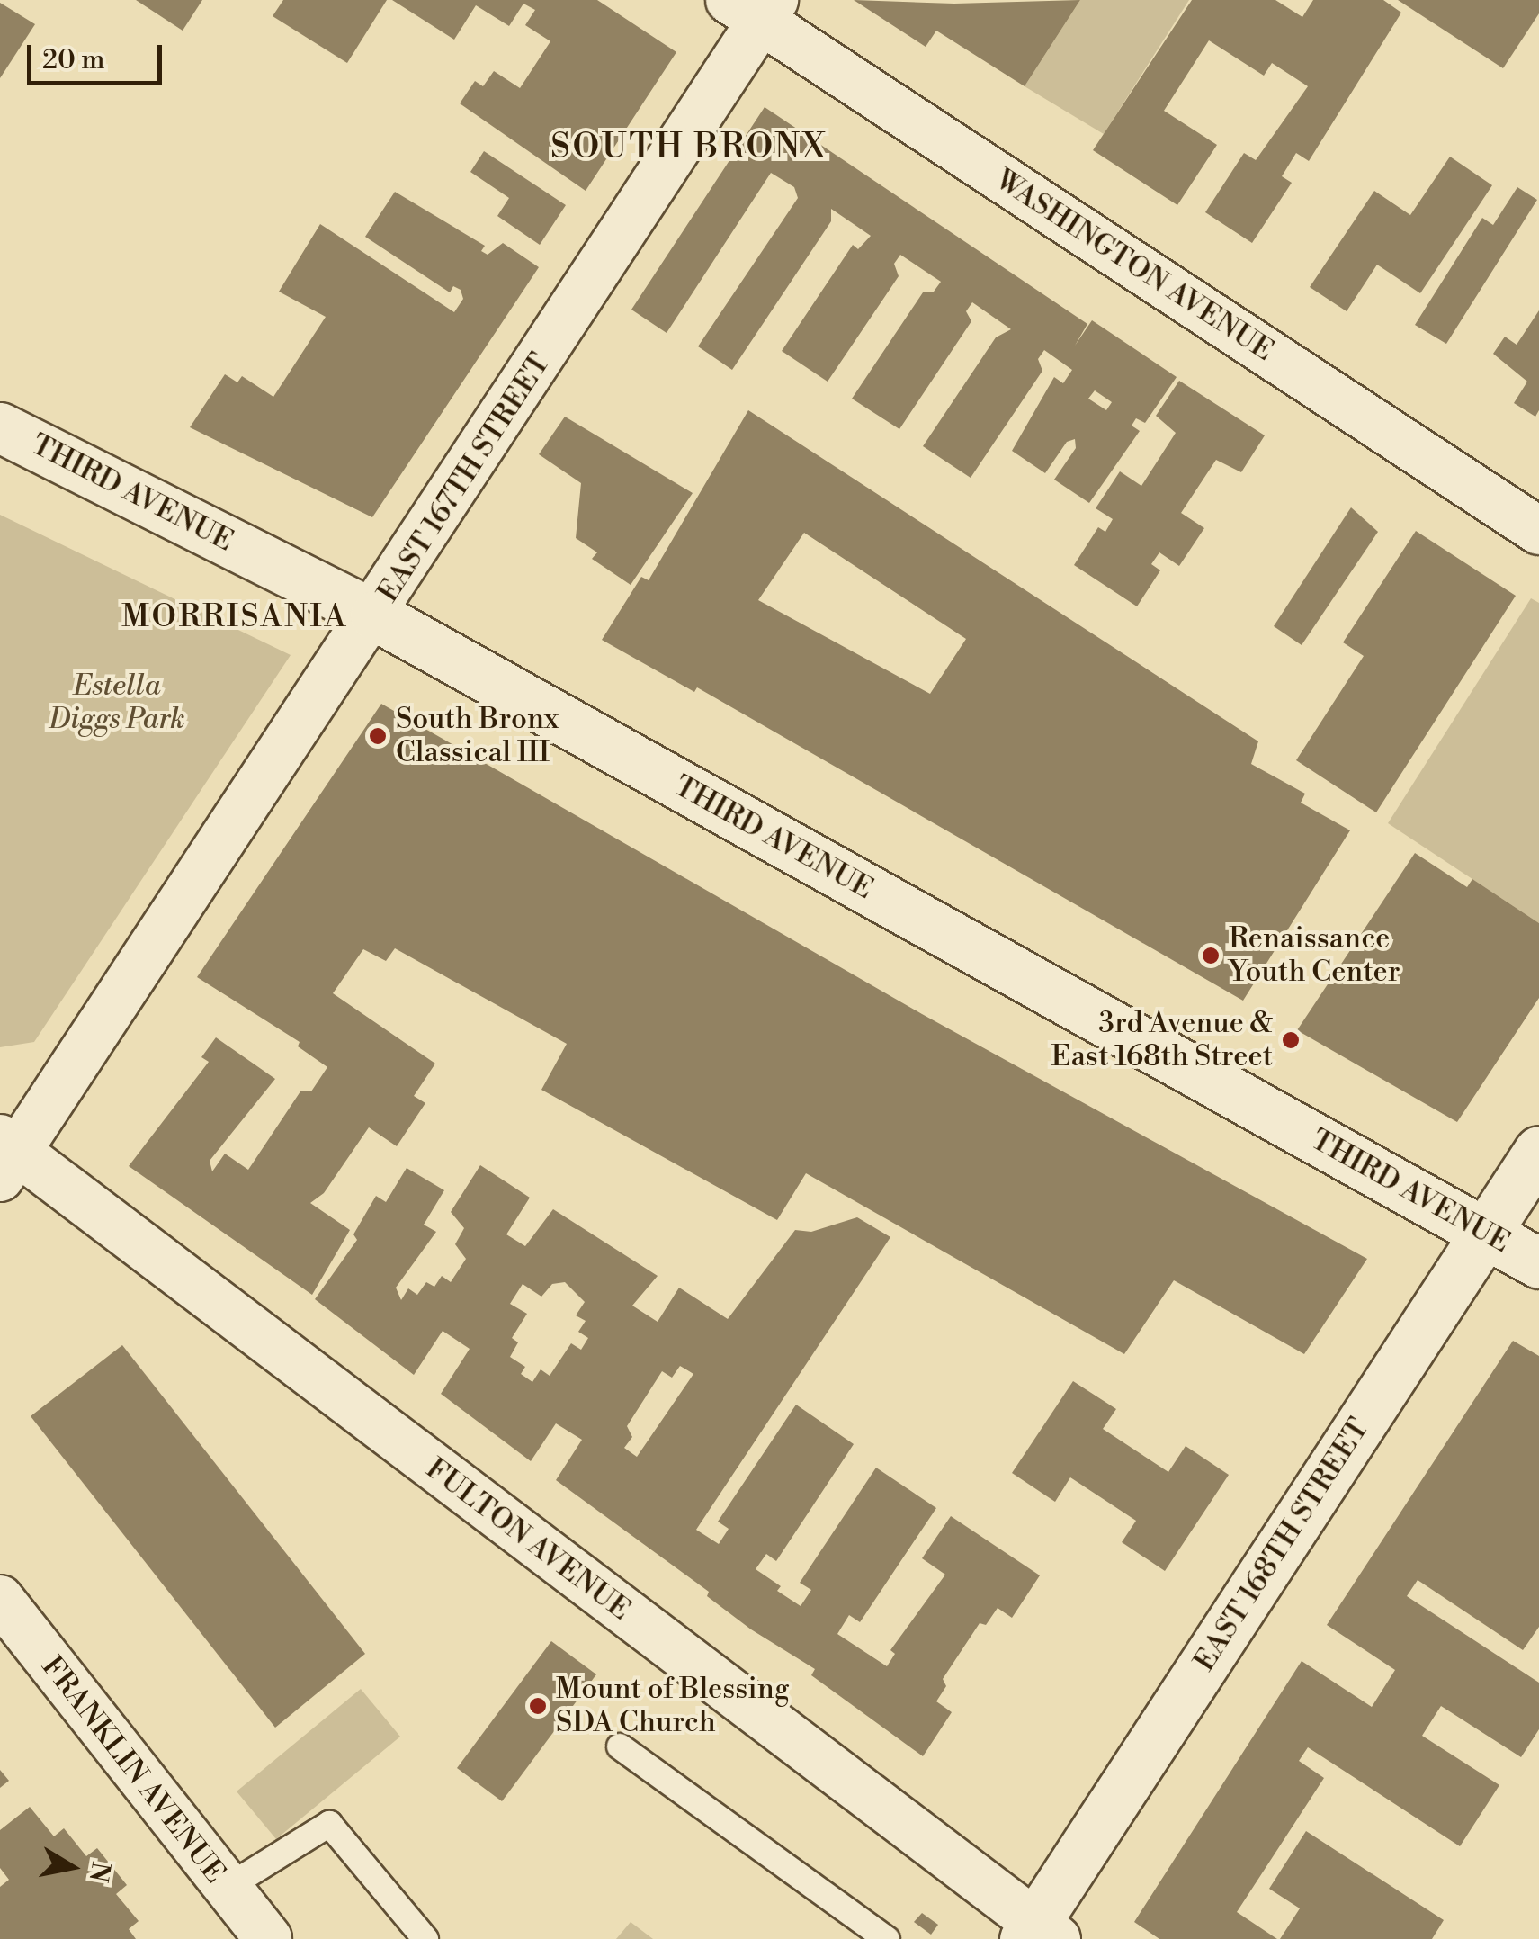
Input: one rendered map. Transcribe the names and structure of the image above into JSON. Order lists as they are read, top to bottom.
{
  "streets": {
    "main road": ["THIRD AVENUE", "EAST 168TH STREET"],
    "street": [
      "WASHINGTON AVENUE",
      "EAST 167TH STREET",
      "FULTON AVENUE",
      "FRANKLIN AVENUE"
    ]
  },
  "crossings": [
    ["WASHINGTON AVENUE", "EAST 167TH STREET"],
    ["EAST 167TH STREET", "THIRD AVENUE"],
    ["EAST 167TH STREET", "FULTON AVENUE"],
    ["THIRD AVENUE", "EAST 168TH STREET"],
    ["FULTON AVENUE", "EAST 168TH STREET"]
  ],
  "districts": ["SOUTH BRONX", "MORRISANIA"],
  "parks": ["Estella Diggs Park"],
  "places": [
    "South Bronx Classical III",
    "Renaissance Youth Center",
    "3rd Avenue & East 168th Street",
    "Mount of Blessing SDA Church"
  ],
  "scale_bar": "20 m",
  "north": "right"
}
